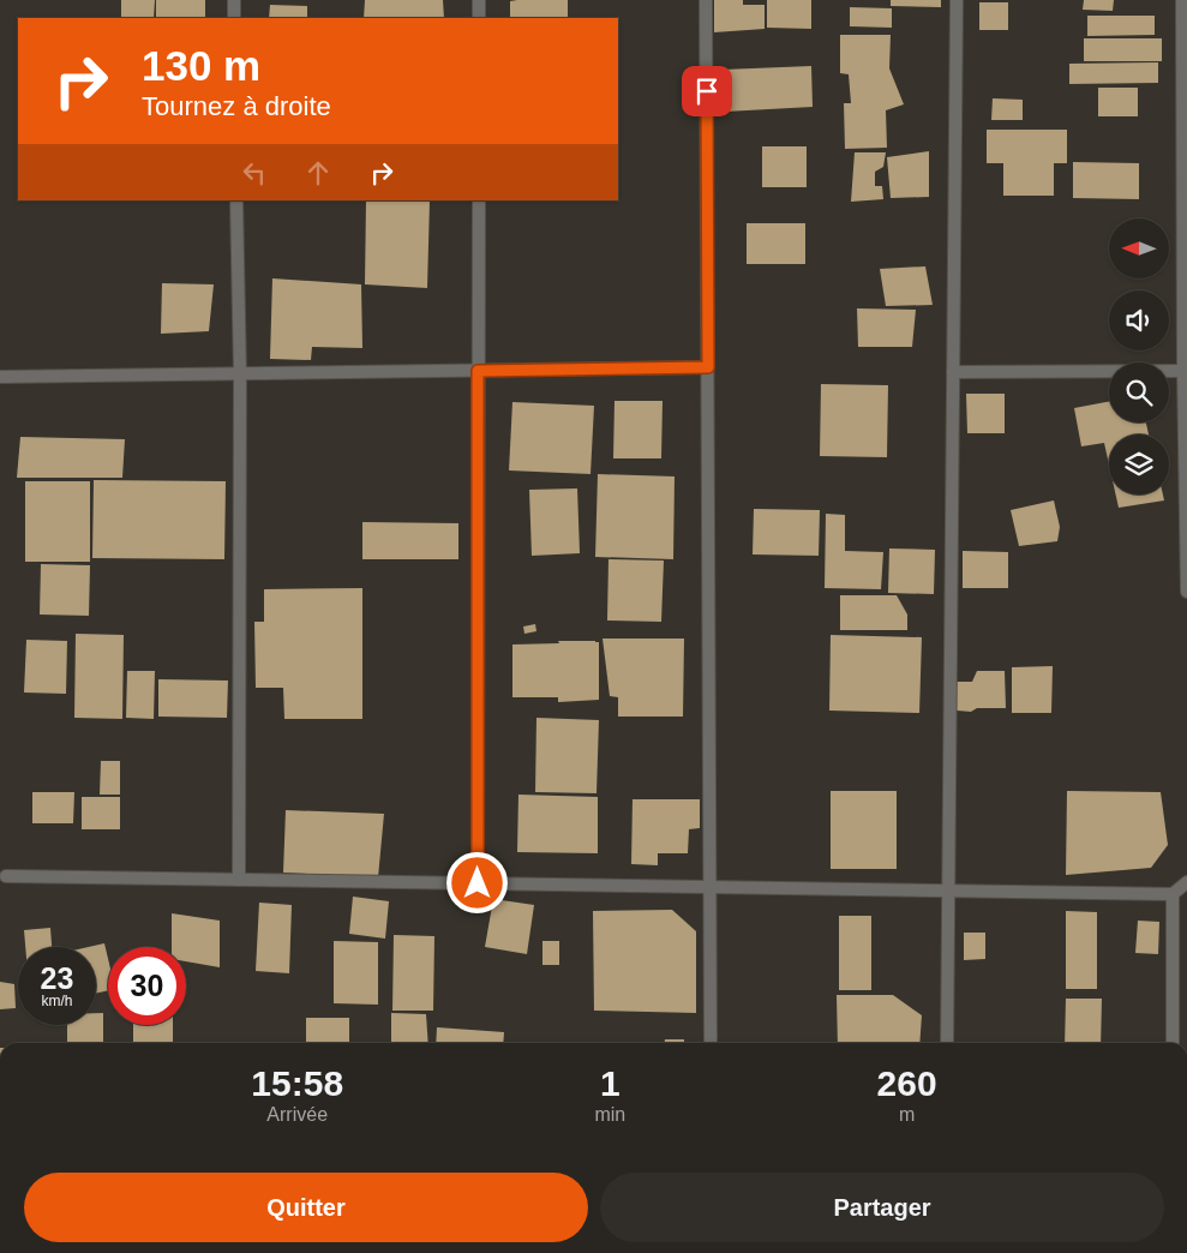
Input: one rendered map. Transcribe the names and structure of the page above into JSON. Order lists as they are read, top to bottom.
{
  "north": "left",
  "page": {
    "turn": ["130 m", "Tournez à droite"],
    "speed": "23 km/h",
    "limit": "30",
    "eta": [
      "15:58",
      "Arrivée",
      "1",
      "min",
      "260",
      "m"
    ],
    "buttons": ["Quitter", "Partager"]
  }
}
